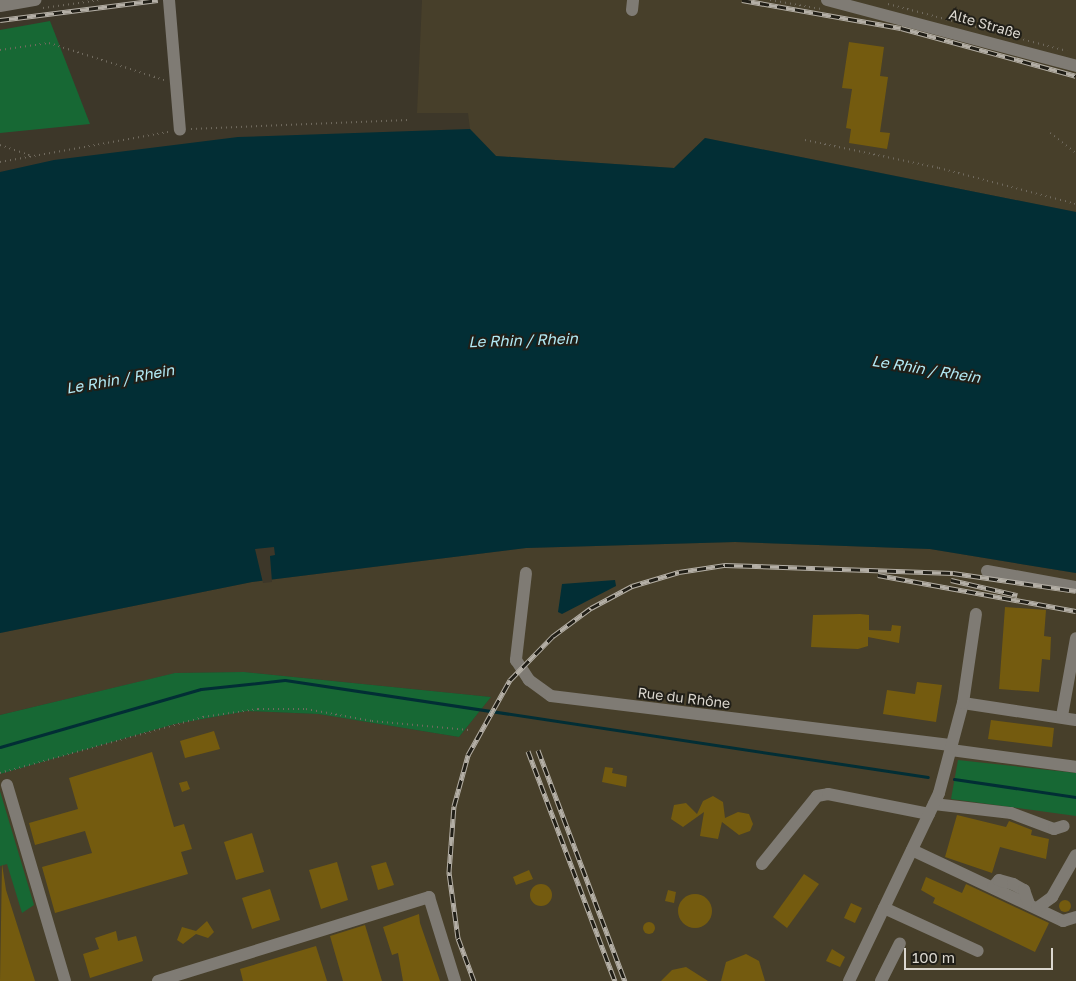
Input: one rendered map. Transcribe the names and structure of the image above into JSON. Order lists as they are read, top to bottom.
{
  "streets": {
    "street": ["Alte Straße", "Rue du Rhône"]
  },
  "water": ["Le Rhin / Rhein"],
  "scale_bar": "100 m"
}
